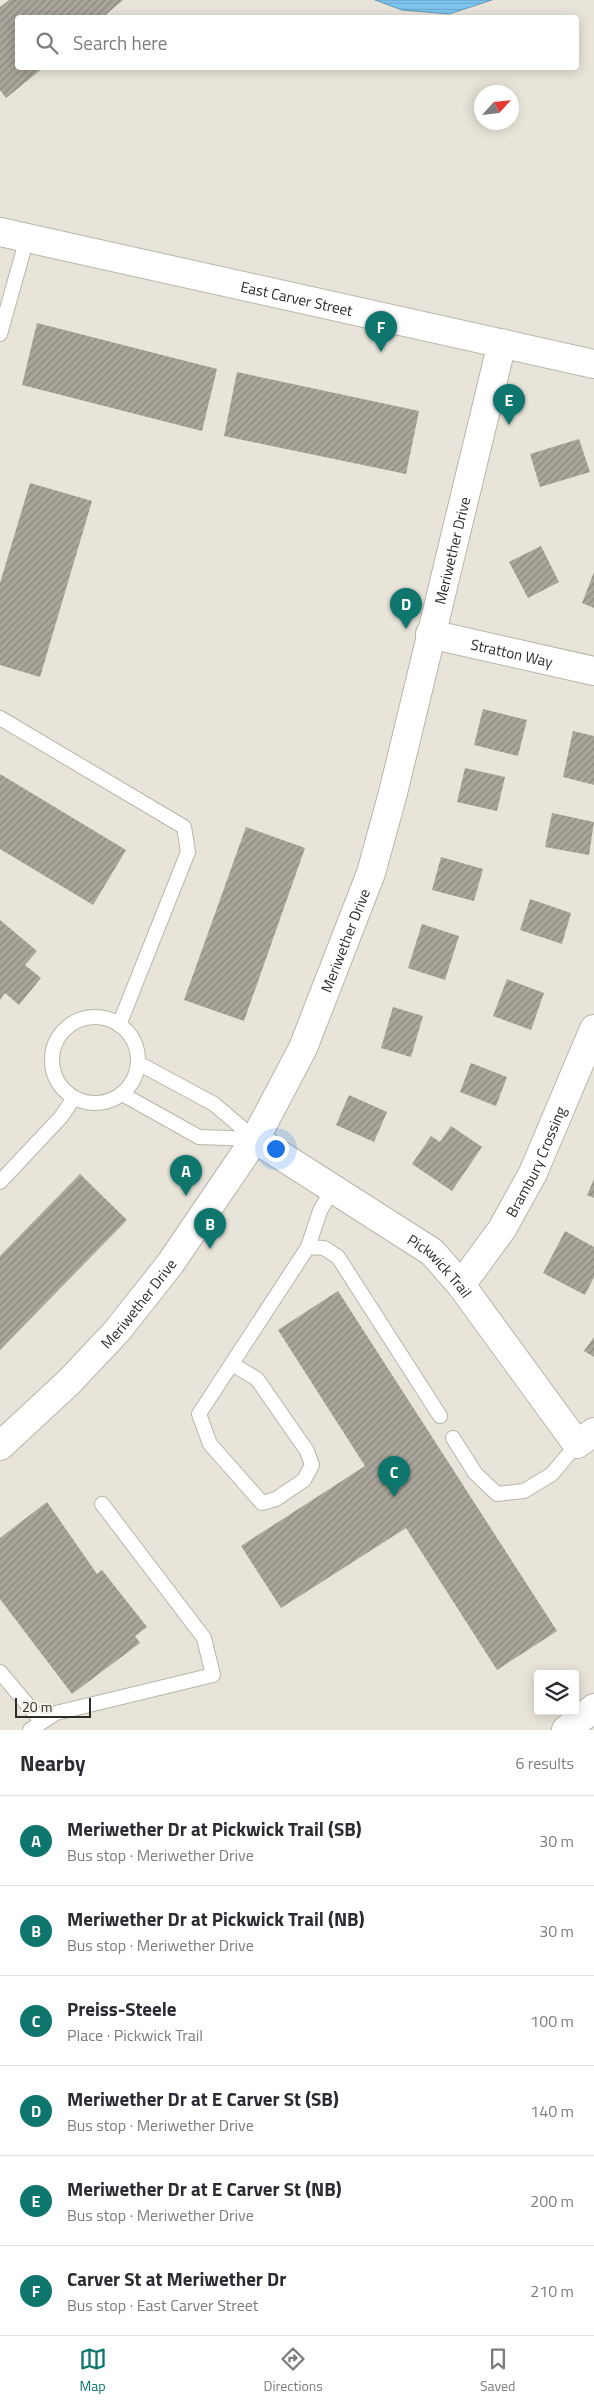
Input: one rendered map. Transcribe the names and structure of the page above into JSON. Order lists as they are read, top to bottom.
{
  "streets": {
    "street": [
      "East Carver Street",
      "Meriwether Drive",
      "Stratton Way",
      "Brambury Crossing",
      "Pickwick Trail"
    ]
  },
  "crossings": [
    ["East Carver Street", "Meriwether Drive"],
    ["Meriwether Drive", "Stratton Way"],
    ["Meriwether Drive", "Pickwick Trail"],
    ["Brambury Crossing", "Pickwick Trail"]
  ],
  "scale_bar": "20 m",
  "north": "top right",
  "page": {
    "search": "Search here",
    "pins": [
      "F",
      "E",
      "D",
      "A",
      "B",
      "C"
    ],
    "scale": "20 m",
    "heading": ["Nearby", "6 results"],
    "list": [
      {
        "mark": "A",
        "name": "Meriwether Dr at Pickwick Trail (SB)",
        "note": "Bus stop · Meriwether Drive",
        "value": "30 m"
      },
      {
        "mark": "B",
        "name": "Meriwether Dr at Pickwick Trail (NB)",
        "note": "Bus stop · Meriwether Drive",
        "value": "30 m"
      },
      {
        "mark": "C",
        "name": "Preiss-Steele",
        "note": "Place · Pickwick Trail",
        "value": "100 m"
      },
      {
        "mark": "D",
        "name": "Meriwether Dr at E Carver St (SB)",
        "note": "Bus stop · Meriwether Drive",
        "value": "140 m"
      },
      {
        "mark": "E",
        "name": "Meriwether Dr at E Carver St (NB)",
        "note": "Bus stop · Meriwether Drive",
        "value": "200 m"
      },
      {
        "mark": "F",
        "name": "Carver St at Meriwether Dr",
        "note": "Bus stop · East Carver Street",
        "value": "210 m"
      }
    ],
    "nav": ["Map", "Directions", "Saved"]
  }
}
